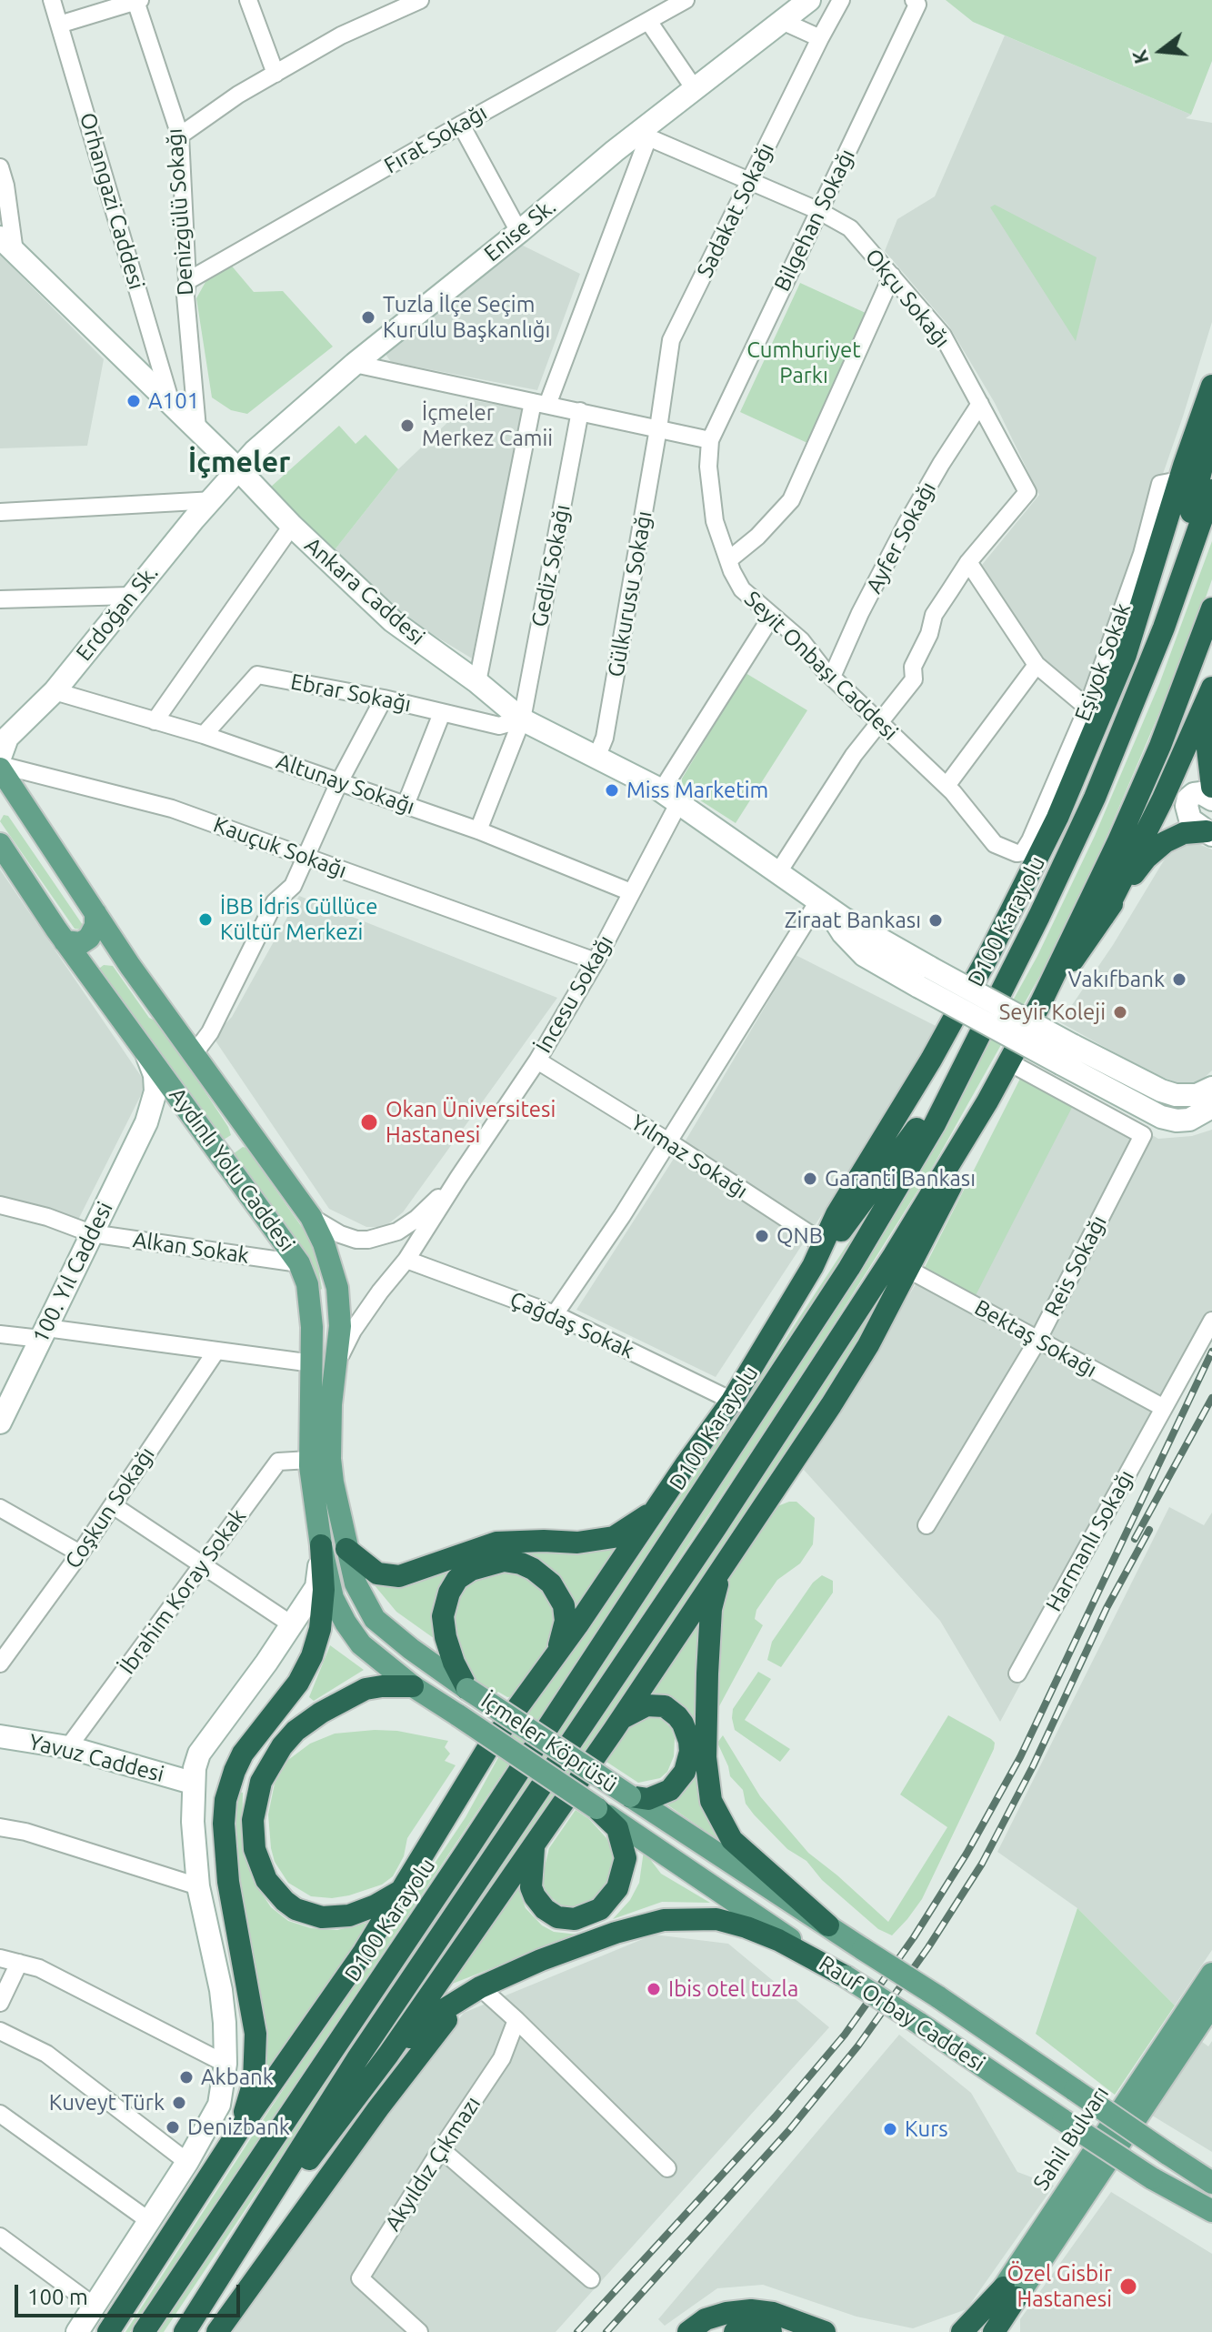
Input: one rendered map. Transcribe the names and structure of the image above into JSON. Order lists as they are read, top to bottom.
{
  "streets": {
    "highway": ["D100 Karayolu", "Sahil Bulvarı"],
    "main road": ["Aydınlı Yolu Caddesi", "İçmeler Köprüsü", "Rauf Orbay Caddesi"],
    "street": [
      "Fırat Sokağı",
      "Orhangazi Caddesi",
      "Sadakat Sokağı",
      "Denizgülü Sokağı",
      "Bilgehan Sokağı",
      "Enise Sk.",
      "Okçu Sokağı",
      "Ayfer Sokağı",
      "Gediz Sokağı",
      "Ankara Caddesi",
      "Gülkurusu Sokağı",
      "Erdoğan Sk.",
      "Eşiyok Sokak",
      "Seyit Onbaşı Caddesi",
      "Ebrar Sokağı",
      "Altunay Sokağı",
      "Kauçuk Sokağı",
      "İncesu Sokağı",
      "Yılmaz Sokağı",
      "Alkan Sokak",
      "Reis Sokağı",
      "100. Yıl Caddesi",
      "Çağdaş Sokak",
      "Bektaş Sokağı",
      "Coşkun Sokağı",
      "Harmanlı Sokağı",
      "İbrahim Koray Sokak",
      "Yavuz Caddesi",
      "Akyıldız Çıkmazı"
    ]
  },
  "crossings": [
    ["Fırat Sokağı", "Denizgülü Sokağı"],
    ["Orhangazi Caddesi", "Ankara Caddesi"],
    ["Sadakat Sokağı", "Okçu Sokağı"],
    ["Sadakat Sokağı", "Gülkurusu Sokağı"],
    ["Denizgülü Sokağı", "Ankara Caddesi"],
    ["Bilgehan Sokağı", "Okçu Sokağı"],
    ["Bilgehan Sokağı", "Seyit Onbaşı Caddesi"],
    ["Enise Sk.", "Okçu Sokağı"],
    ["Enise Sk.", "Ankara Caddesi"],
    ["Enise Sk.", "Erdoğan Sk."],
    ["Okçu Sokağı", "Ayfer Sokağı"],
    ["Ayfer Sokağı", "Seyit Onbaşı Caddesi"],
    ["Gediz Sokağı", "Ankara Caddesi"],
    ["Gediz Sokağı", "Ebrar Sokağı"],
    ["Gediz Sokağı", "Altunay Sokağı"],
    ["Ankara Caddesi", "Gülkurusu Sokağı"],
    ["Ankara Caddesi", "Erdoğan Sk."],
    ["Ankara Caddesi", "Ebrar Sokağı"],
    ["Ankara Caddesi", "İncesu Sokağı"],
    ["Erdoğan Sk.", "Altunay Sokağı"],
    ["Eşiyok Sokak", "Seyit Onbaşı Caddesi"],
    ["Seyit Onbaşı Caddesi", "İncesu Sokağı"],
    ["Ebrar Sokağı", "Altunay Sokağı"],
    ["Altunay Sokağı", "İncesu Sokağı"],
    ["Kauçuk Sokağı", "İncesu Sokağı"],
    ["Kauçuk Sokağı", "Aydınlı Yolu Caddesi"],
    ["İncesu Sokağı", "Yılmaz Sokağı"],
    ["Aydınlı Yolu Caddesi", "Alkan Sokak"],
    ["Aydınlı Yolu Caddesi", "100. Yıl Caddesi"],
    ["Aydınlı Yolu Caddesi", "İbrahim Koray Sokak"],
    ["Aydınlı Yolu Caddesi", "İçmeler Köprüsü"],
    ["Alkan Sokak", "100. Yıl Caddesi"],
    ["Reis Sokağı", "Bektaş Sokağı"],
    ["Bektaş Sokağı", "Harmanlı Sokağı"],
    ["İbrahim Koray Sokak", "Yavuz Caddesi"],
    ["İçmeler Köprüsü", "Rauf Orbay Caddesi"]
  ],
  "districts": ["İçmeler"],
  "parks": ["Cumhuriyet Parkı"],
  "places": [
    "Tuzla İlçe Seçim Kurulu Başkanlığı",
    "A101",
    "İçmeler Merkez Camii",
    "Miss Marketim",
    "İBB İdris Güllüce Kültür Merkezi",
    "Ziraat Bankası",
    "Vakıfbank",
    "Seyir Koleji",
    "Okan Üniversitesi Hastanesi",
    "Garanti Bankası",
    "QNB",
    "Ibis otel tuzla",
    "Akbank",
    "Kuveyt Türk",
    "Denizbank",
    "Kurs",
    "Özel Gisbir Hastanesi"
  ],
  "scale_bar": "100 m",
  "north": "left"
}
